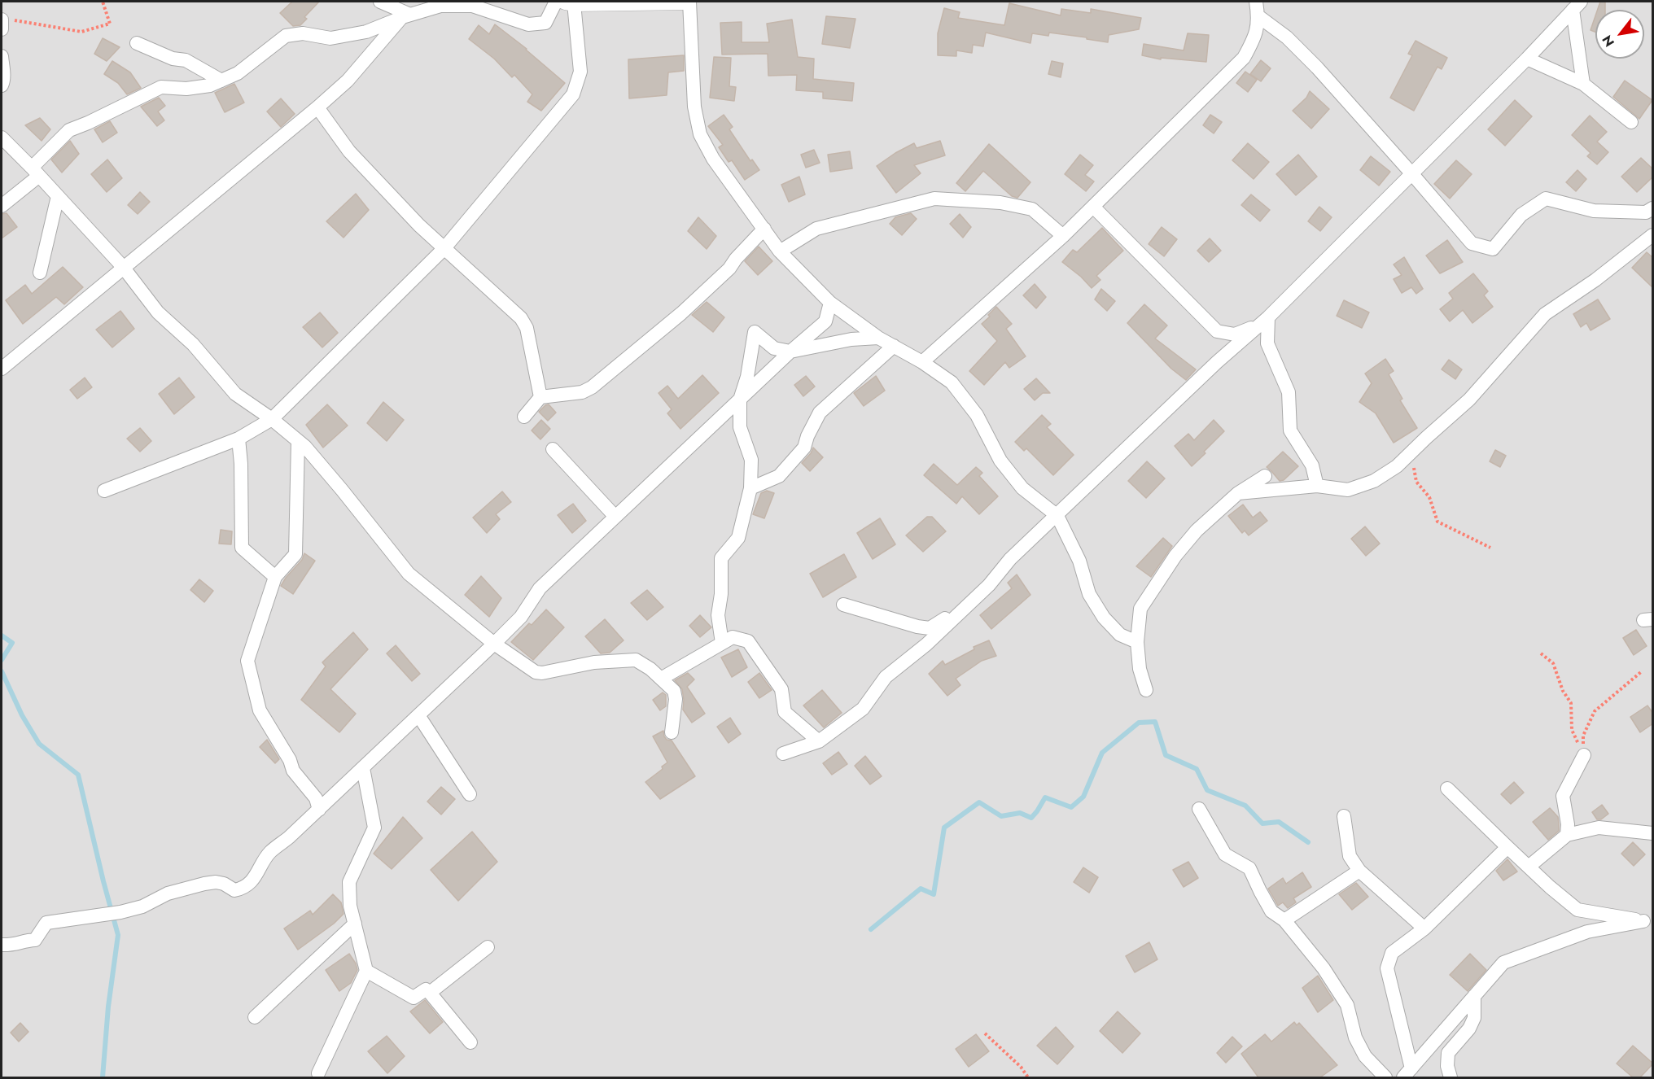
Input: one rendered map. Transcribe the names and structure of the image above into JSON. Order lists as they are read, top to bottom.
{
  "north": "bottom left"
}
